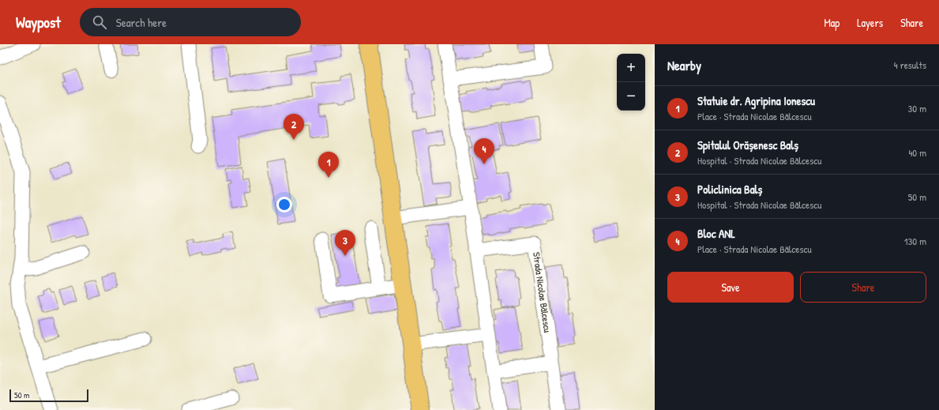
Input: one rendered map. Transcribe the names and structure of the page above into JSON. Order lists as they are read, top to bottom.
{
  "streets": {
    "street": ["Strada Nicolae Bălcescu"]
  },
  "scale_bar": "50 m",
  "page": {
    "header": "Waypost",
    "search": "Search here",
    "nav": ["Map", "Layers", "Share"],
    "heading": ["Nearby", "4 results"],
    "map_buttons": ["+", "−"],
    "list": [
      {
        "mark": "1",
        "name": "Statuie dr. Agripina Ionescu",
        "note": "Place · Strada Nicolae Bălcescu",
        "value": "30 m"
      },
      {
        "mark": "2",
        "name": "Spitalul Orășenesc Balș",
        "note": "Hospital · Strada Nicolae Bălcescu",
        "value": "40 m"
      },
      {
        "mark": "3",
        "name": "Policlinica Balș",
        "note": "Hospital · Strada Nicolae Bălcescu",
        "value": "50 m"
      },
      {
        "mark": "4",
        "name": "Bloc ANL",
        "note": "Place · Strada Nicolae Bălcescu",
        "value": "130 m"
      }
    ],
    "pins": [
      "2",
      "4",
      "1",
      "3"
    ],
    "buttons": ["Save", "Share"],
    "scale": "50 m"
  }
}
